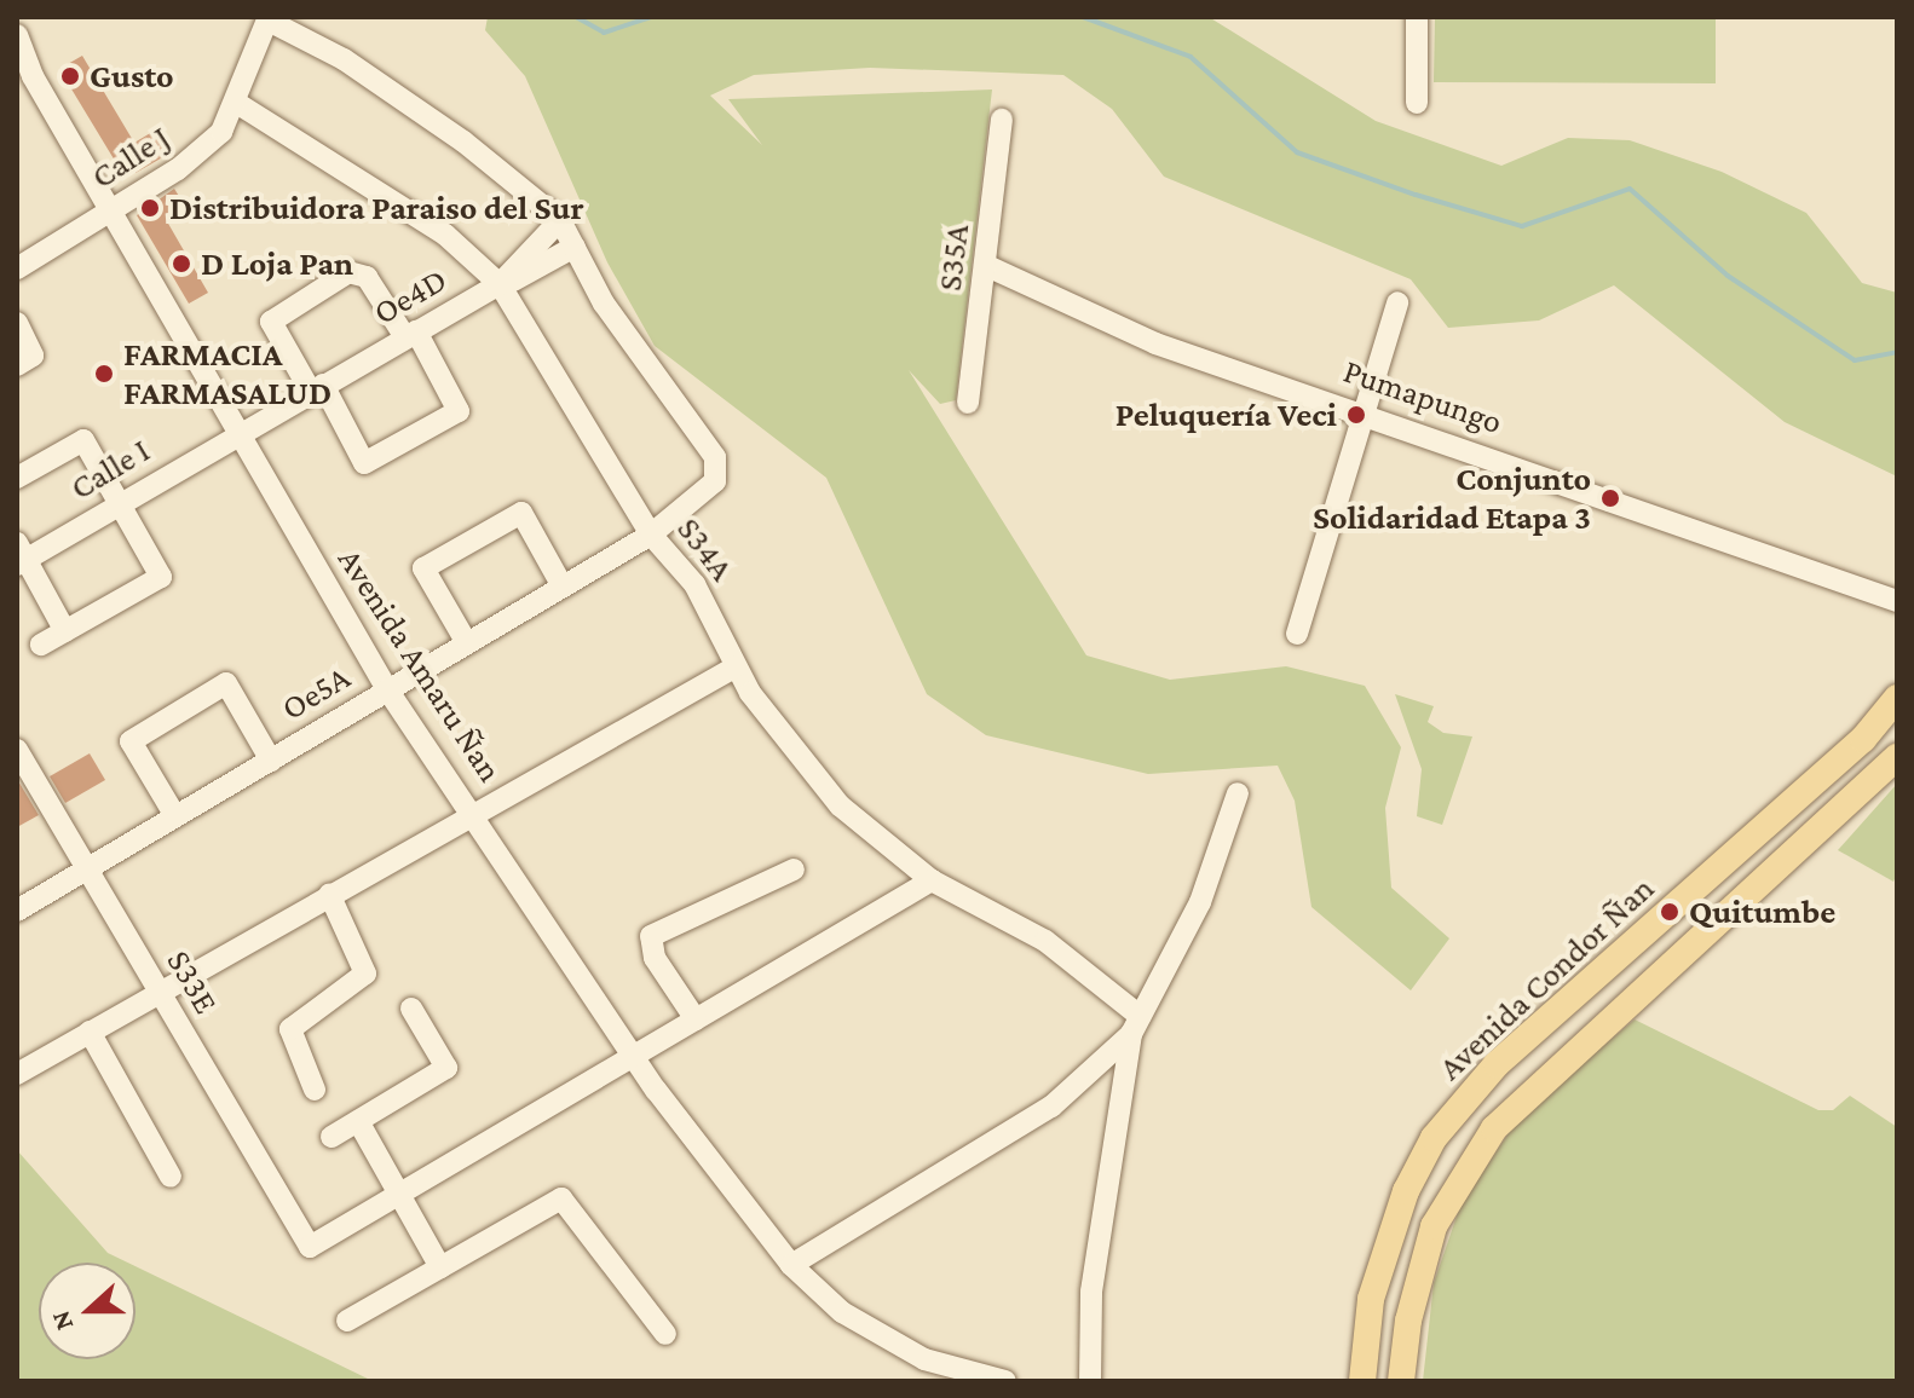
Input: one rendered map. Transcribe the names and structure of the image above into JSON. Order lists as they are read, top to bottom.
{
  "streets": {
    "main road": ["Avenida Condor Ñan"],
    "street": [
      "Calle J",
      "S35A",
      "Oe4D",
      "Pumapungo",
      "Calle I",
      "S34A",
      "Avenida Amaru Ñan",
      "Oe5A",
      "S33E"
    ]
  },
  "crossings": [
    ["Calle J", "S34A"],
    ["Calle J", "Avenida Amaru Ñan"],
    ["S35A", "Pumapungo"],
    ["Oe4D", "Calle I"],
    ["Oe4D", "S34A"],
    ["Oe4D", "Avenida Amaru Ñan"],
    ["Calle I", "Avenida Amaru Ñan"],
    ["S34A", "Oe5A"],
    ["Avenida Amaru Ñan", "Oe5A"],
    ["Oe5A", "S33E"]
  ],
  "places": [
    "Gusto",
    "Distribuidora Paraiso del Sur",
    "D Loja Pan",
    "FARMACIA FARMASALUD",
    "Peluquería Veci",
    "Conjunto Solidaridad Etapa 3",
    "Quitumbe"
  ],
  "north": "left"
}
